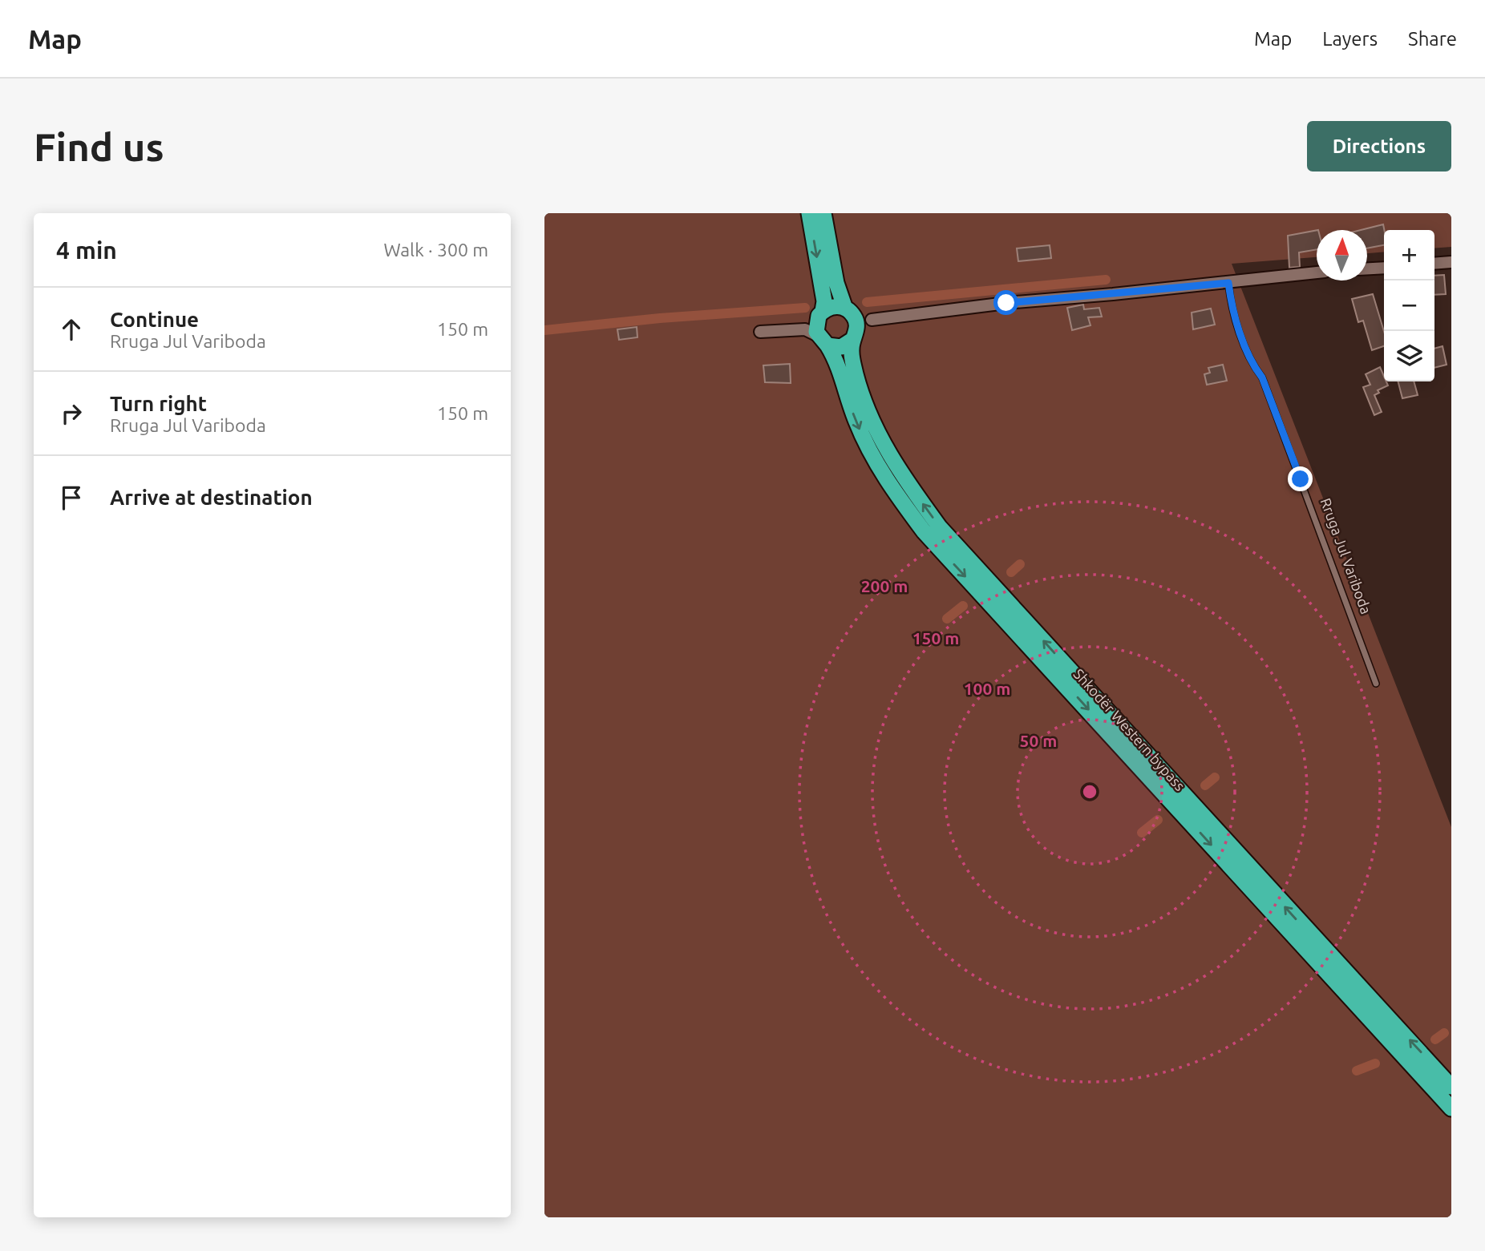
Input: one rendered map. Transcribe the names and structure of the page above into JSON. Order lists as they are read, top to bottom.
{
  "streets": {
    "highway": ["Shkodër Western bypass"],
    "lane": ["Rruga Jul Variboda"]
  },
  "north": "top",
  "page": {
    "header": "Map",
    "nav": ["Map", "Layers", "Share"],
    "buttons": "Directions",
    "title": "Find us",
    "heading": ["4 min", "Walk · 300 m"],
    "map_buttons": ["+", "−"],
    "list": [
      ["Continue", "Rruga Jul Variboda", "150 m"],
      ["Turn right", "Rruga Jul Variboda", "150 m"],
      "Arrive at destination"
    ]
  },
  "rings": [
    "200 m",
    "150 m",
    "100 m",
    "50 m"
  ]
}
